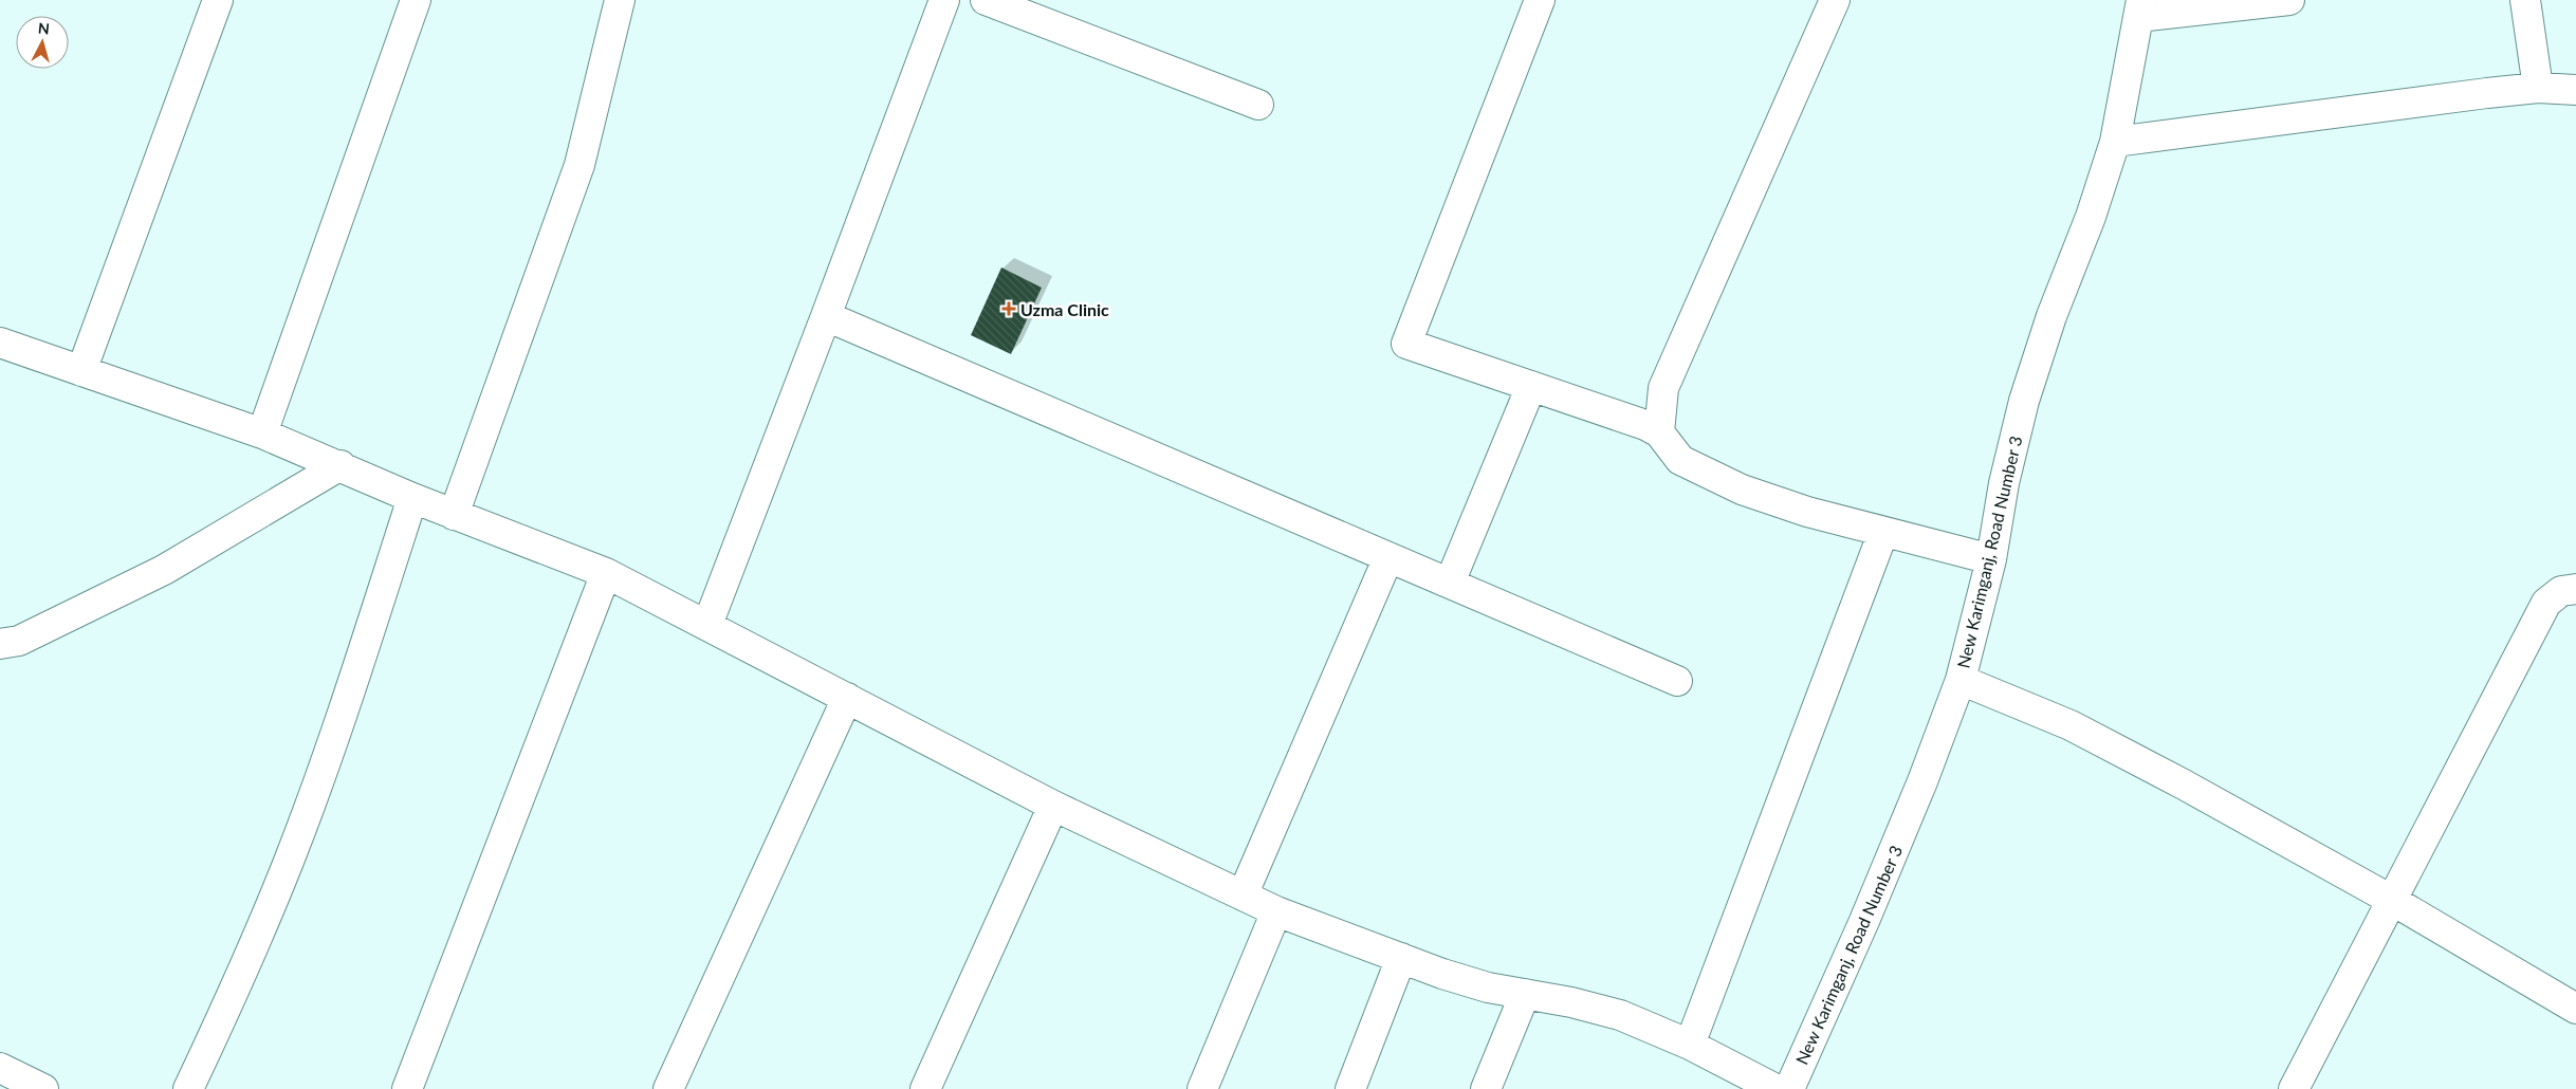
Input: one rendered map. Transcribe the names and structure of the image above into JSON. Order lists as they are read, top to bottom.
{
  "streets": {
    "street": ["New Karimganj, Road Number 3"]
  },
  "places": {
    "health": ["Uzma Clinic"]
  },
  "north": "top"
}
